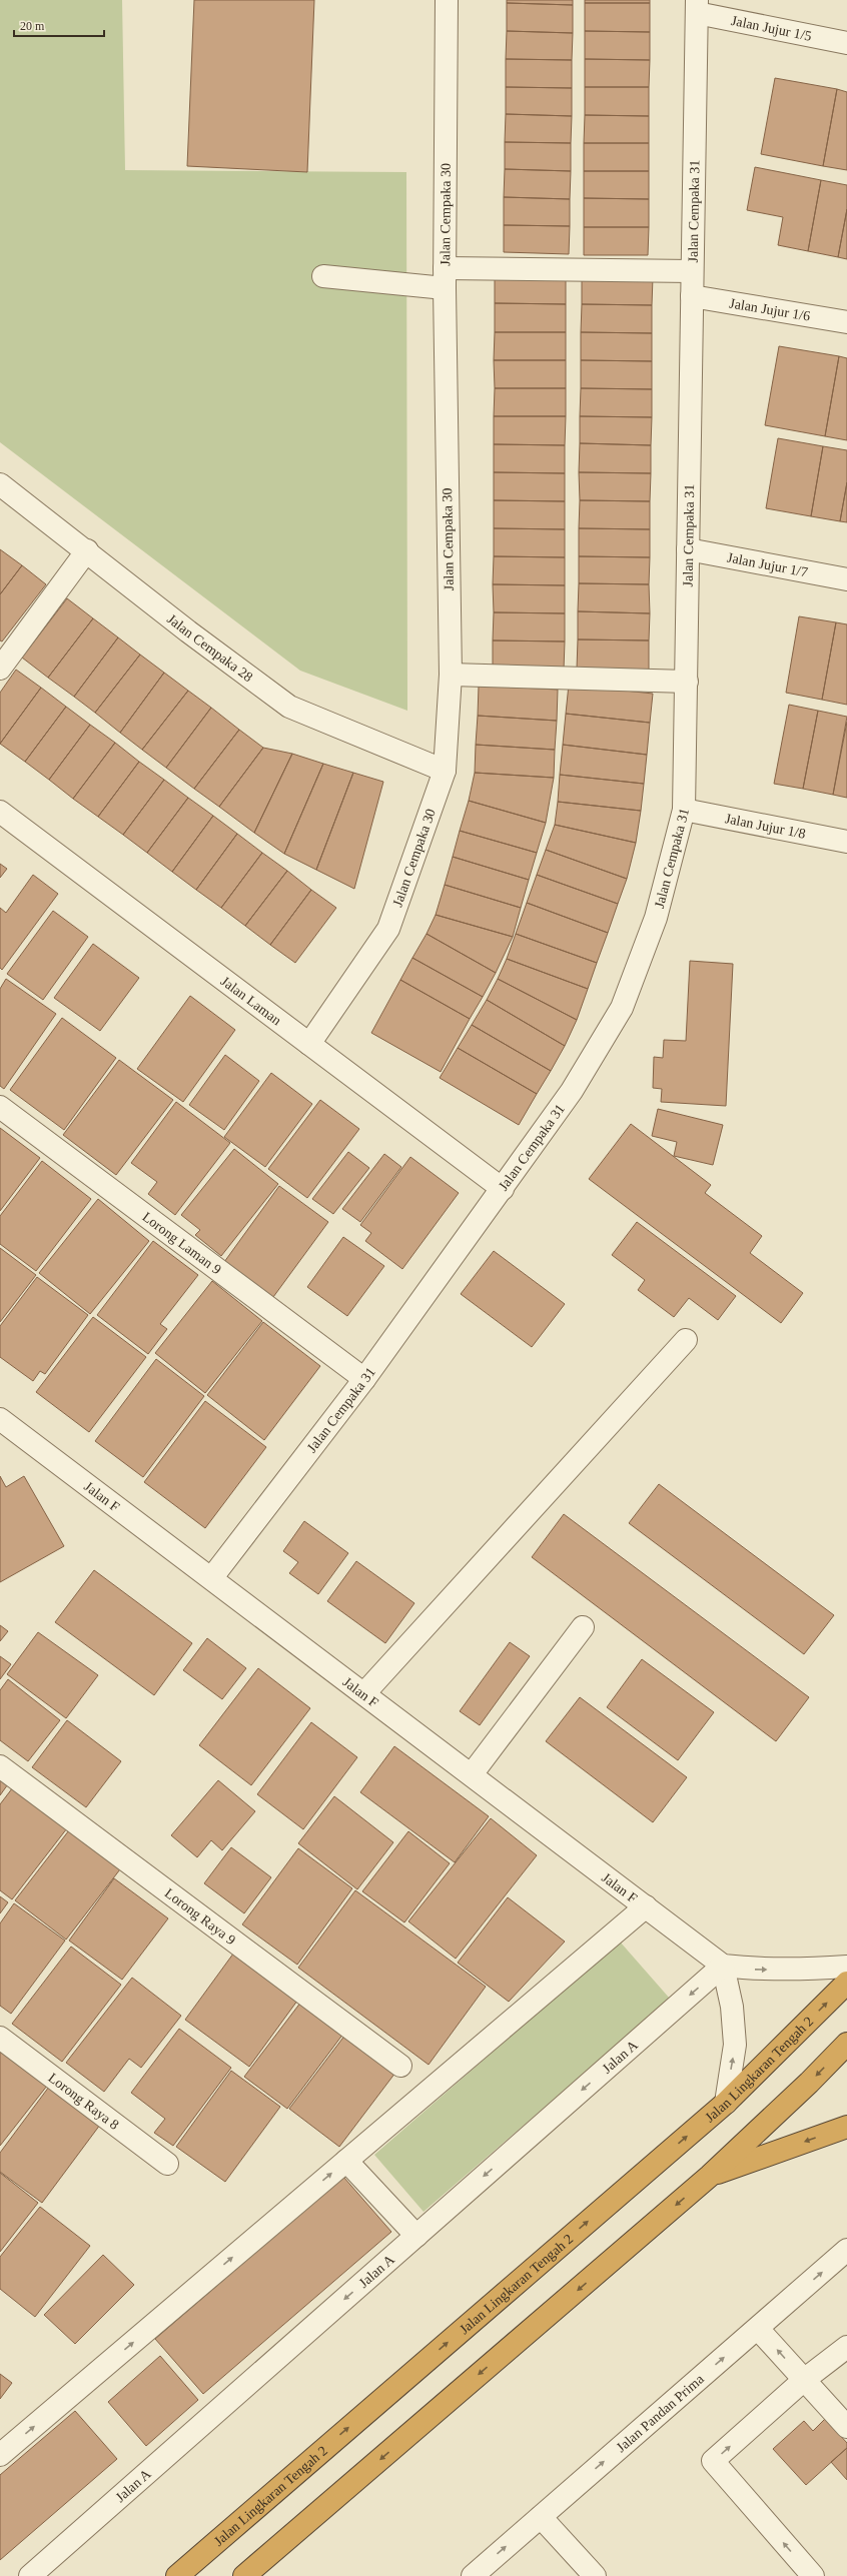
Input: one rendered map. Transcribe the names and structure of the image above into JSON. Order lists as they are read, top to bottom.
{
  "streets": {
    "highway": ["Jalan Lingkaran Tengah 2"],
    "street": [
      "Jalan Jujur 1/5",
      "Jalan Cempaka 31",
      "Jalan Cempaka 30",
      "Jalan Jujur 1/6",
      "Jalan Jujur 1/7",
      "Jalan Cempaka 28",
      "Jalan Jujur 1/8",
      "Jalan Laman",
      "Lorong Laman 9",
      "Jalan F",
      "Lorong Raya 9",
      "Jalan A",
      "Lorong Raya 8",
      "Jalan Pandan Prima"
    ]
  },
  "crossings": [
    ["Jalan Jujur 1/5", "Jalan Cempaka 31"],
    ["Jalan Cempaka 31", "Jalan Jujur 1/6"],
    ["Jalan Cempaka 31", "Jalan Jujur 1/7"],
    ["Jalan Cempaka 31", "Jalan Jujur 1/8"],
    ["Jalan Cempaka 31", "Jalan Laman"],
    ["Jalan Cempaka 31", "Lorong Laman 9"],
    ["Jalan Cempaka 31", "Jalan F"],
    ["Jalan Cempaka 30", "Jalan Cempaka 28"],
    ["Jalan Cempaka 30", "Jalan Laman"],
    ["Jalan F", "Jalan A"]
  ],
  "one_way": ["Jalan Pandan Prima"],
  "scale_bar": "20 m"
}
